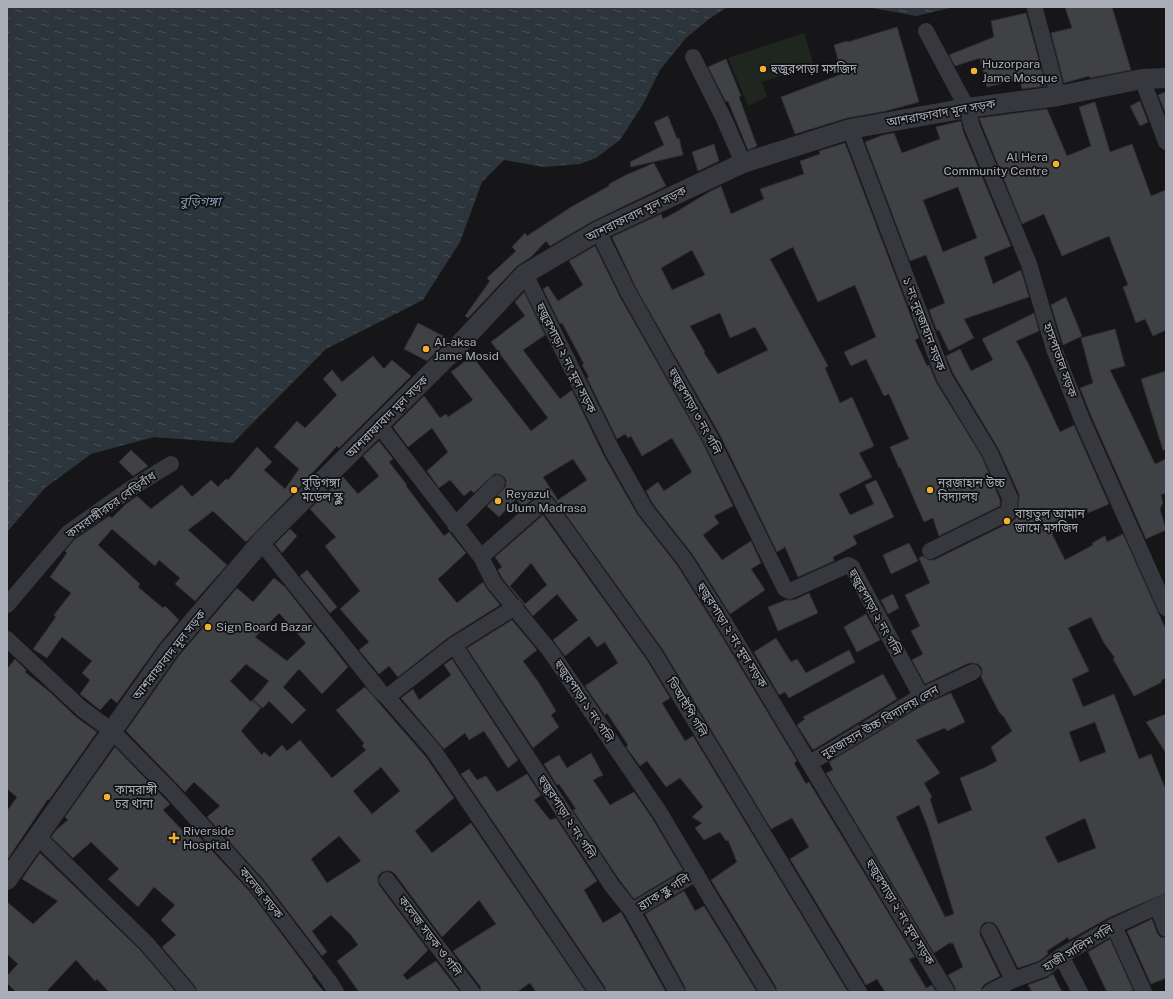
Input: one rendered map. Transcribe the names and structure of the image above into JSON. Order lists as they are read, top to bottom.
{
  "streets": {
    "street": [
      "আশরাফাবাদ মূল সড়ক",
      "১ নং নূরজাহান সড়ক",
      "হুজুরপাড়া ২ নং মূল সড়ক",
      "হাসপাতাল সড়ক",
      "হুজুরপাড়া ৩ নং গলি",
      "কামরাঙ্গীরচর বেড়িবাঁধ",
      "হুজুরপাড়া ২ নং গলি",
      "হুজুরপাড়া ১ নং গলি",
      "ভিআইপি গলি",
      "নুরজাহান উচ্চ বিদ্যালয় লেন",
      "ব্র্যাক স্কুল গলি",
      "কলেজ সড়ক",
      "কলেজ সড়ক ও গলি",
      "হাজী সালিম গলি"
    ]
  },
  "crossings": [
    ["আশরাফাবাদ মূল সড়ক", "১ নং নূরজাহান সড়ক"],
    ["আশরাফাবাদ মূল সড়ক", "হুজুরপাড়া ২ নং মূল সড়ক"],
    ["আশরাফাবাদ মূল সড়ক", "হাসপাতাল সড়ক"],
    ["আশরাফাবাদ মূল সড়ক", "হুজুরপাড়া ৩ নং গলি"],
    ["আশরাফাবাদ মূল সড়ক", "হুজুরপাড়া ১ নং গলি"],
    ["আশরাফাবাদ মূল সড়ক", "কলেজ সড়ক"],
    ["হুজুরপাড়া ২ নং মূল সড়ক", "নুরজাহান উচ্চ বিদ্যালয় লেন"],
    ["হুজুরপাড়া ৩ নং গলি", "হুজুরপাড়া ২ নং গলি"],
    ["হুজুরপাড়া ২ নং গলি", "নুরজাহান উচ্চ বিদ্যালয় লেন"],
    ["হুজুরপাড়া ২ নং গলি", "ব্র্যাক স্কুল গলি"],
    ["হুজুরপাড়া ১ নং গলি", "ভিআইপি গলি"],
    ["হুজুরপাড়া ১ নং গলি", "ব্র্যাক স্কুল গলি"]
  ],
  "water": ["বুড়িগঙ্গা"],
  "places": {
    "other": [
      "হুজুরপাড়া মসজিদ",
      "Huzorpara Jame Mosque",
      "Al Hera Community Centre",
      "Al-aksa Jame Mosid",
      "বুড়িগঙ্গা মডেল স্কুল",
      "নুরজাহান উচ্চ বিদ্যালয়",
      "Reyazul Ulum Madrasa",
      "বায়তুল আমান জামে মসজিদ",
      "Sign Board Bazar",
      "কামরাঙ্গী চর থানা"
    ],
    "health": ["Riverside Hospital"]
  }
}
